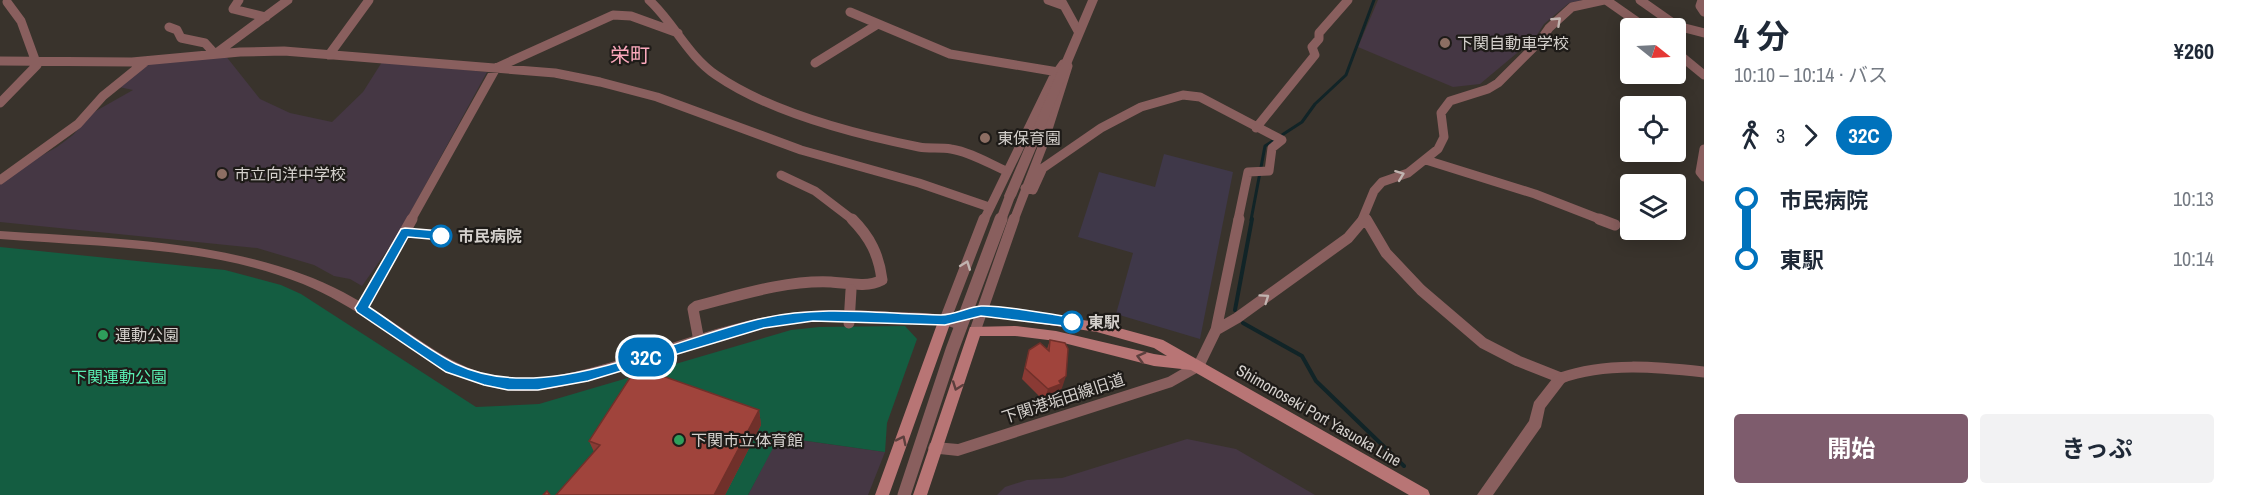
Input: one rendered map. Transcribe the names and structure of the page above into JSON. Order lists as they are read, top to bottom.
{
  "streets": {
    "main road": ["Shimonoseki Port Yasuoka Line"],
    "street": ["下関港垢田線旧道"]
  },
  "crossings": [
    ["下関港垢田線旧道", "Shimonoseki Port Yasuoka Line"]
  ],
  "districts": ["栄町"],
  "parks": ["下関運動公園"],
  "places": [
    "下関自動車学校",
    "東保育園",
    "市立向洋中学校",
    "市民病院",
    "東駅",
    "運動公園",
    "下関市立体育館"
  ],
  "lines": ["bus line 32C"],
  "north": "right",
  "page": {
    "on_map": "32C",
    "heading": ["4 分", "10:10 – 10:14 · バス", "¥260"],
    "legs": ["3", "32C"],
    "list": [
      {
        "name": "市民病院",
        "value": "10:13"
      },
      {
        "name": "東駅",
        "value": "10:14"
      }
    ],
    "buttons": ["開始", "きっぷ"]
  }
}
